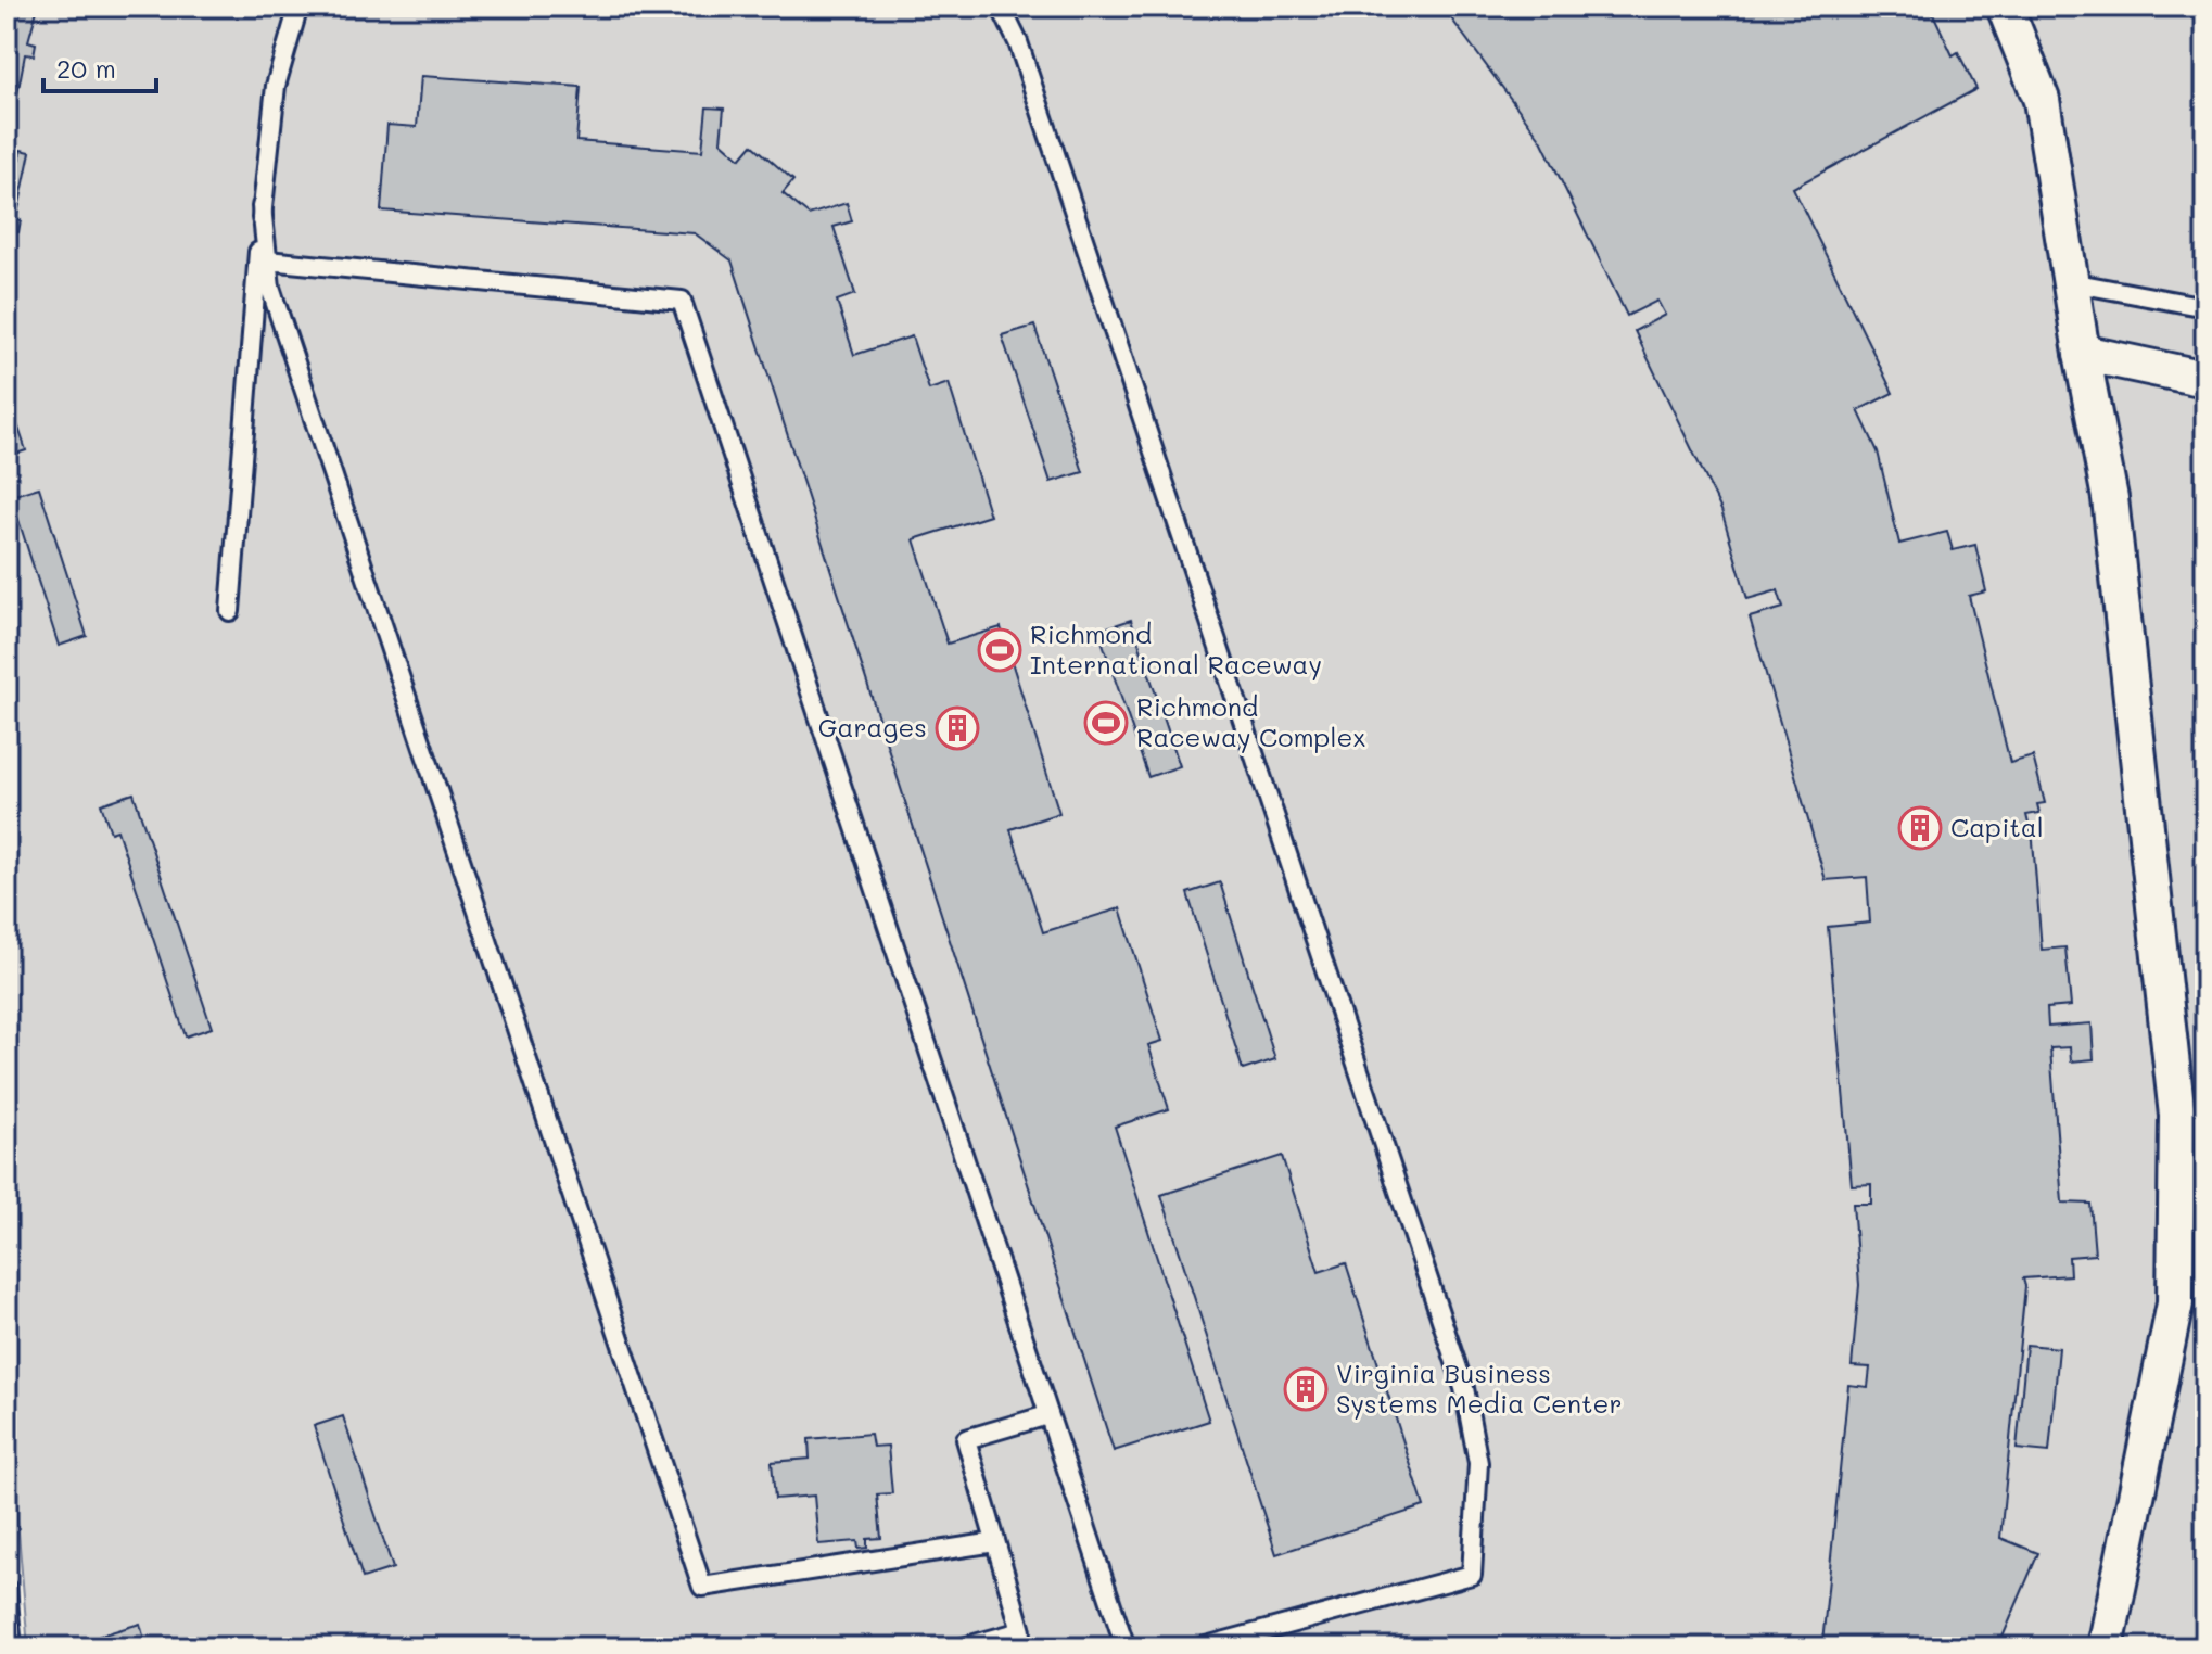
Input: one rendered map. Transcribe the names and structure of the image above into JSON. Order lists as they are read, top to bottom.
{
  "places": {
    "sports": ["Richmond International Raceway", "Richmond Raceway Complex"],
    "building": ["Garages", "Capital", "Virginia Business Systems Media Center"]
  },
  "scale_bar": "20 m"
}
